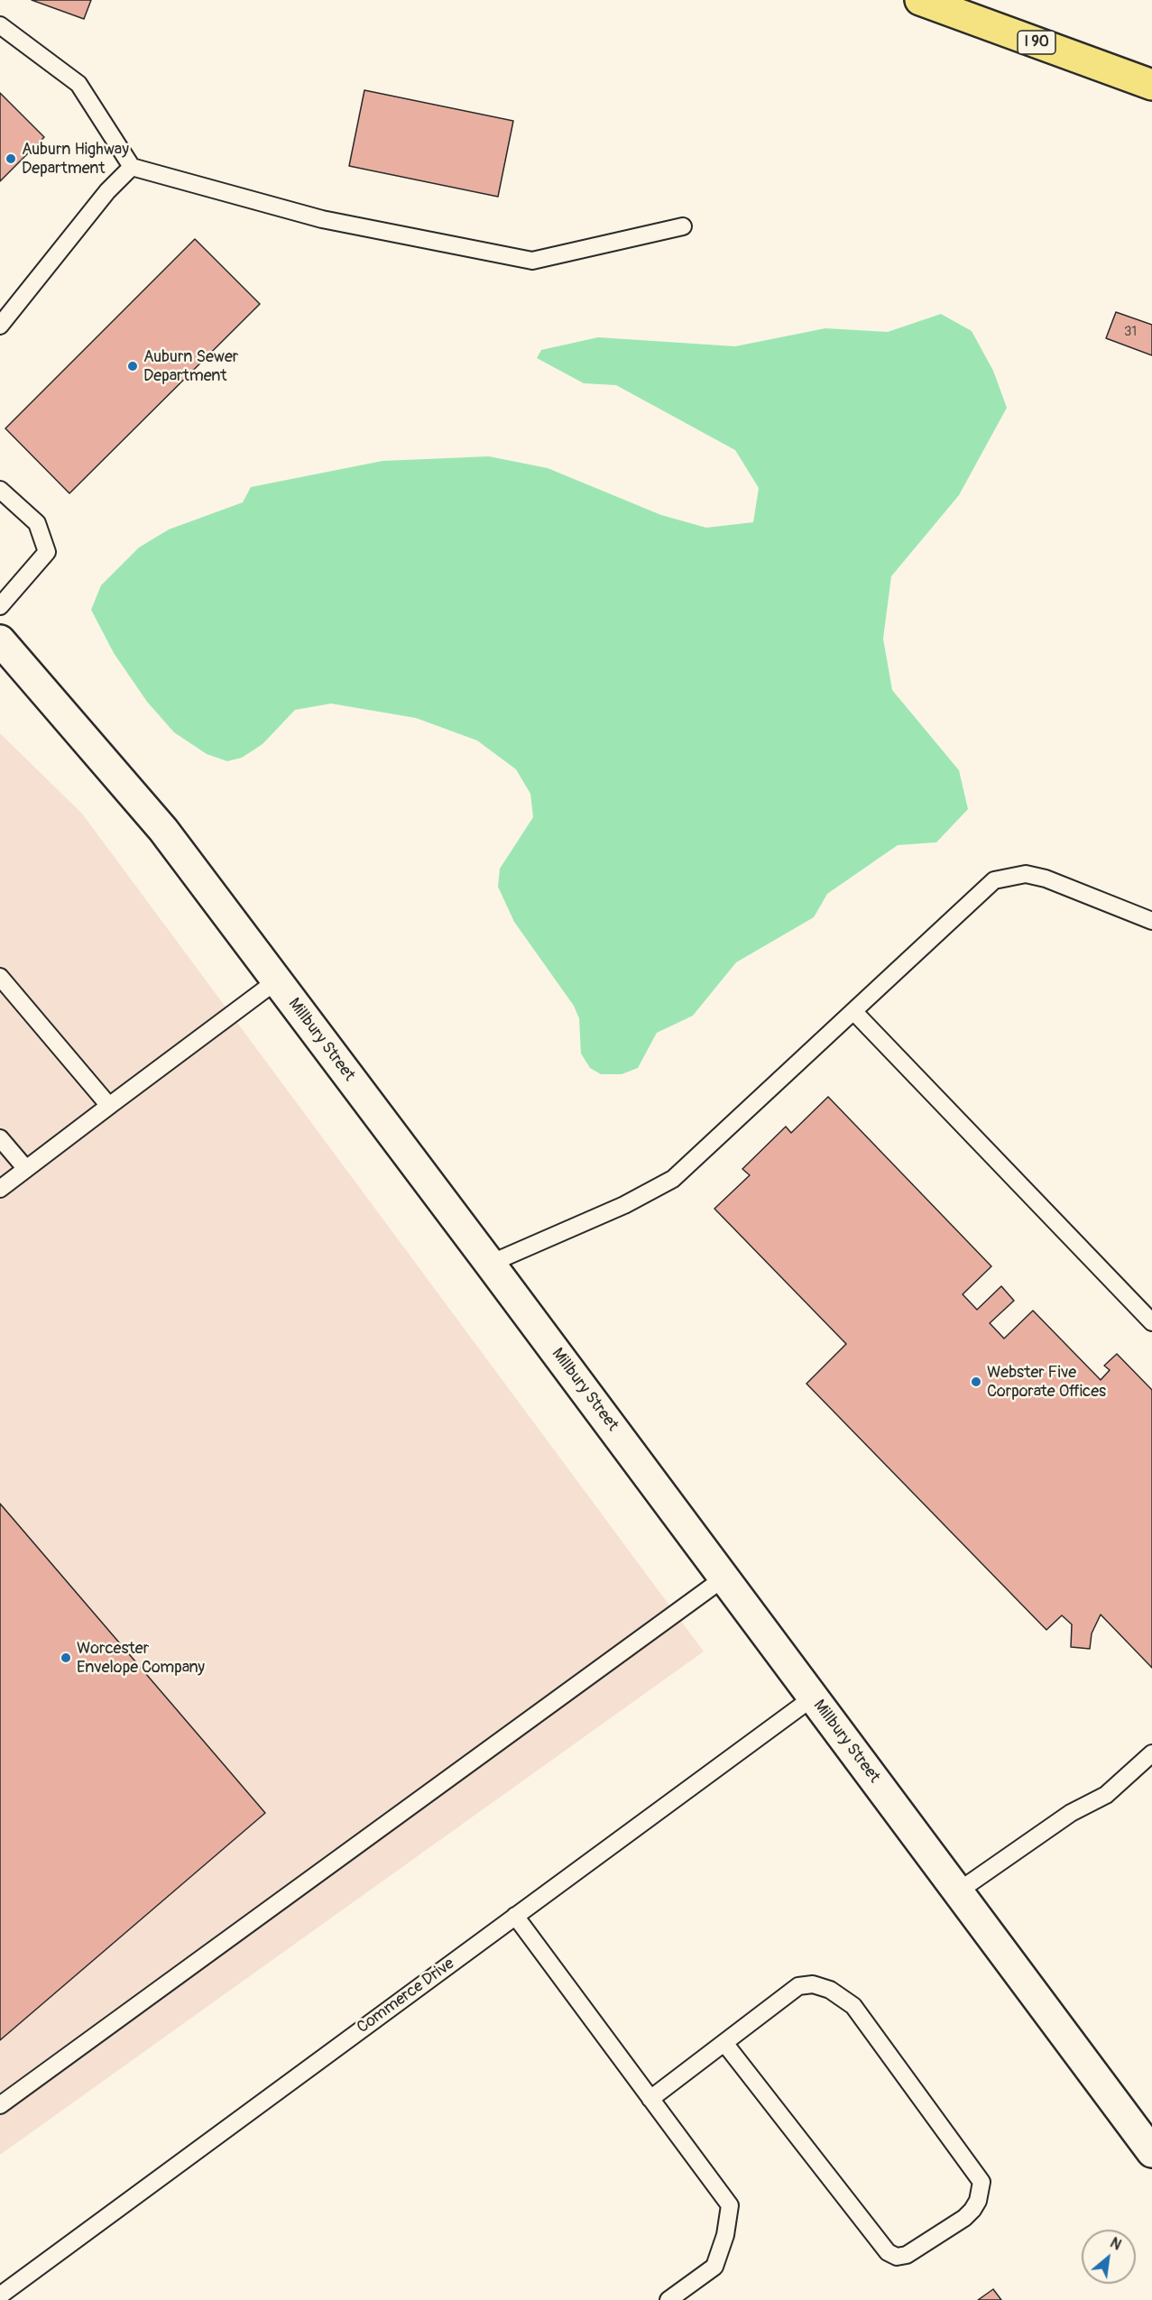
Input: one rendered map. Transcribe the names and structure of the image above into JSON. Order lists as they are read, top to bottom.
{
  "streets": {
    "highway": ["I 90"],
    "street": ["Millbury Street"],
    "lane": ["Commerce Drive"]
  },
  "crossings": [
    ["Millbury Street", "Commerce Drive"]
  ],
  "places": [
    "Auburn Highway Department",
    "Auburn Sewer Department",
    "Webster Five Corporate Offices",
    "Worcester Envelope Company"
  ],
  "house_numbers": ["31"],
  "north": "top right"
}
